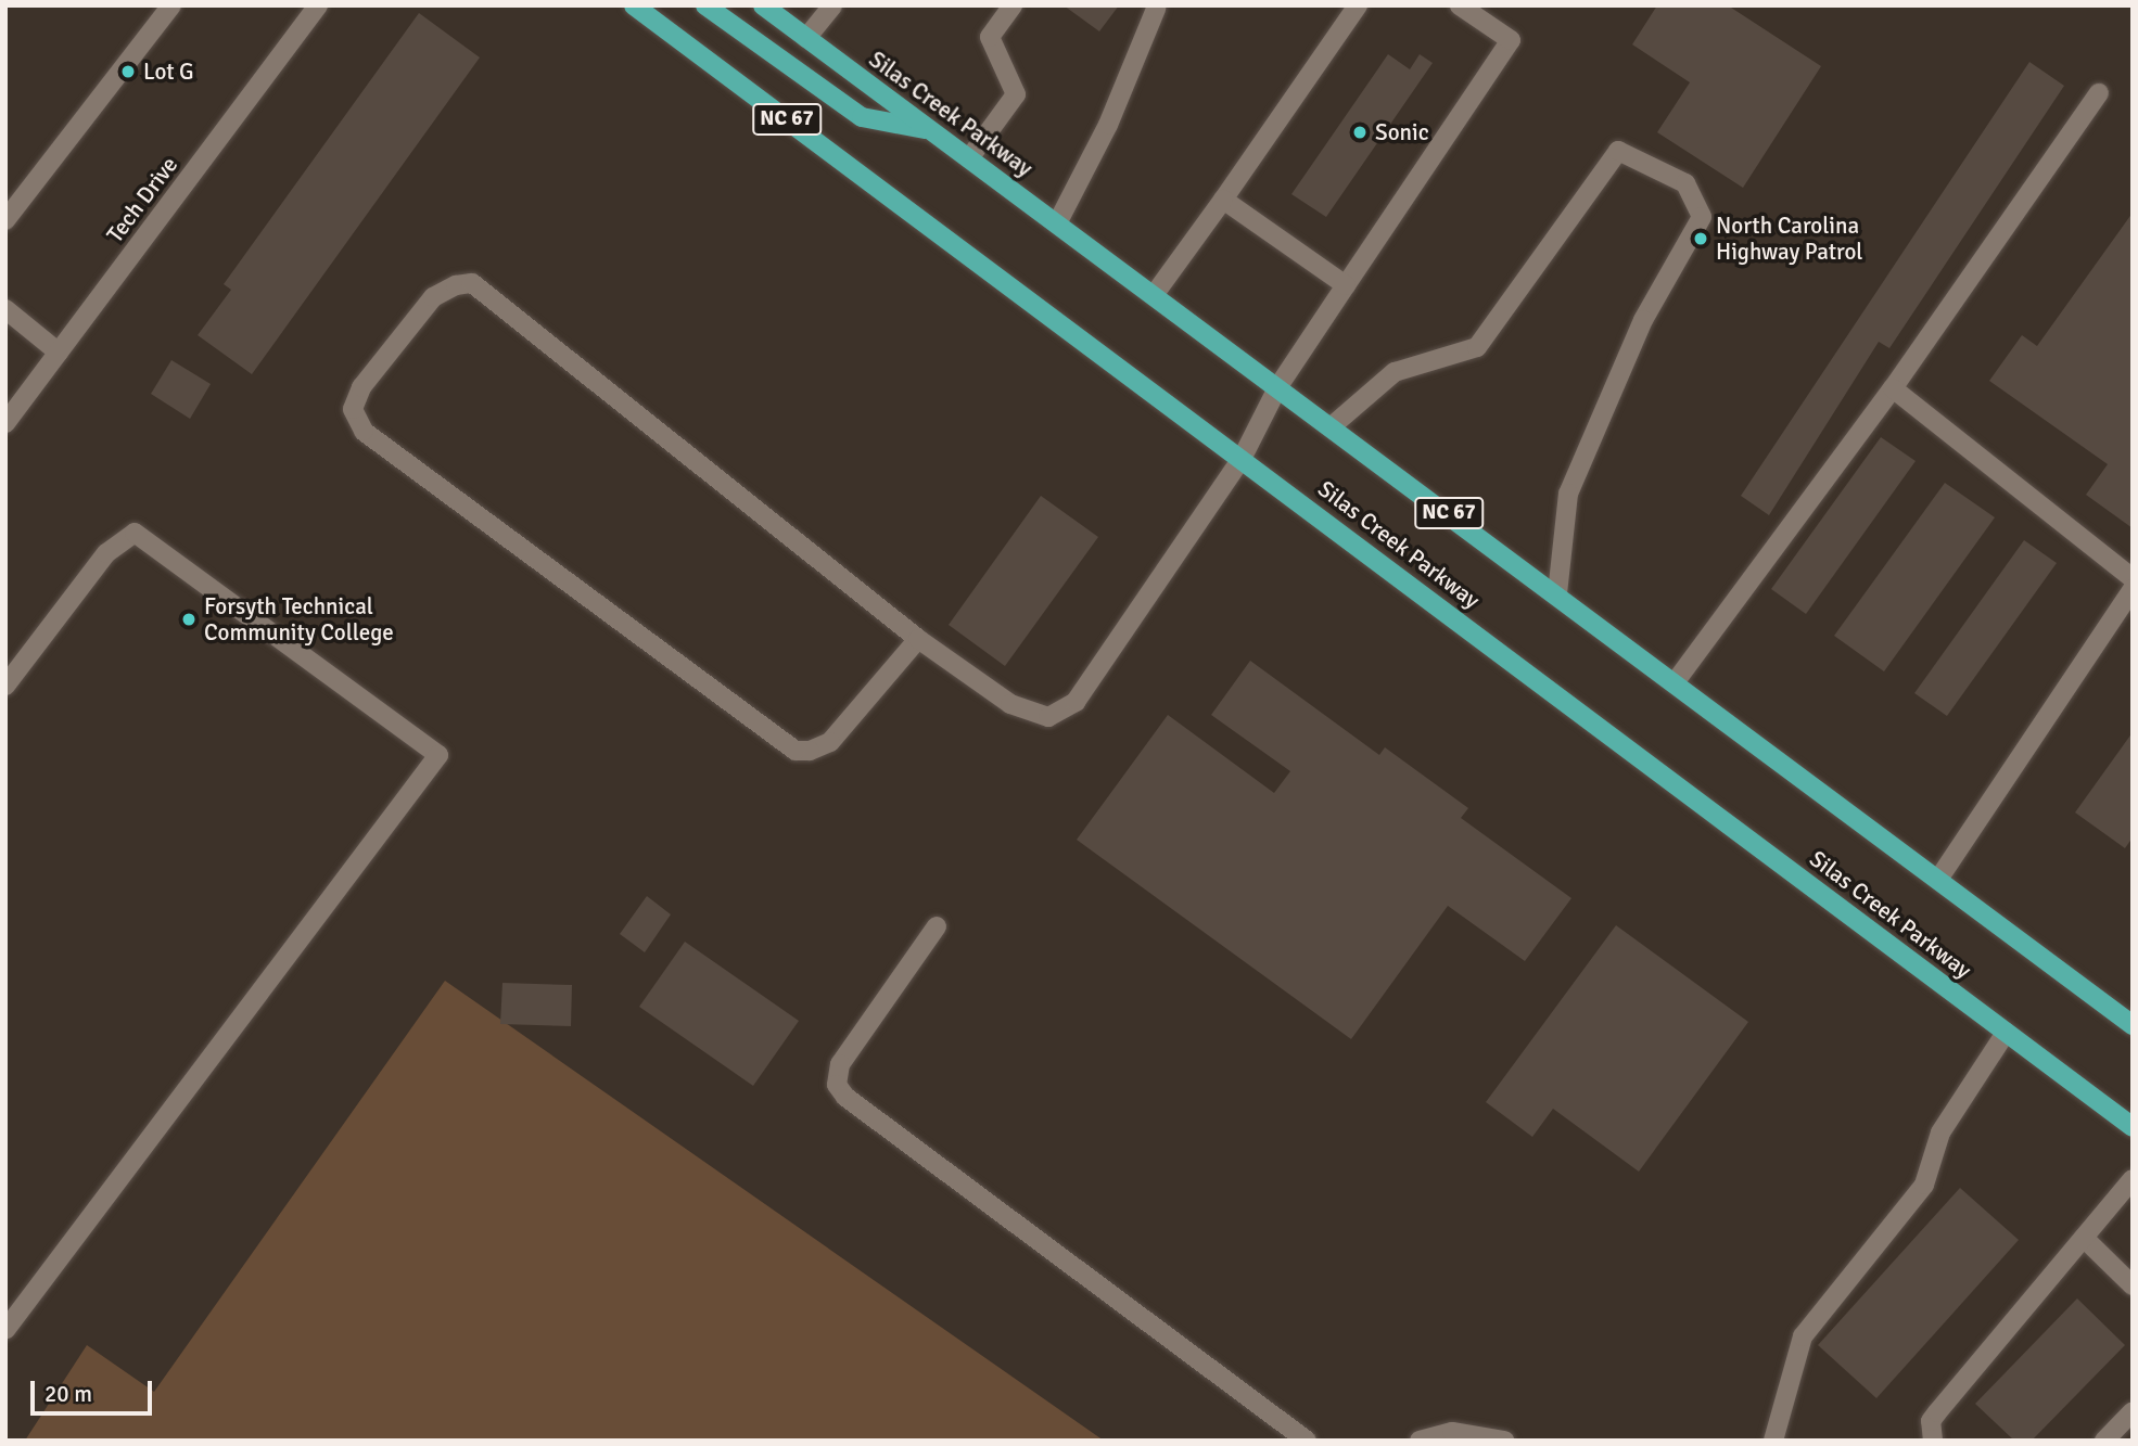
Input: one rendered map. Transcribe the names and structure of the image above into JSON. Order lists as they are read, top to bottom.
{
  "streets": {
    "main road": ["Silas Creek Parkway", "NC 67"],
    "lane": ["Tech Drive"]
  },
  "places": [
    "Lot G",
    "Sonic",
    "North Carolina Highway Patrol",
    "Forsyth Technical Community College"
  ],
  "scale_bar": "20 m"
}
